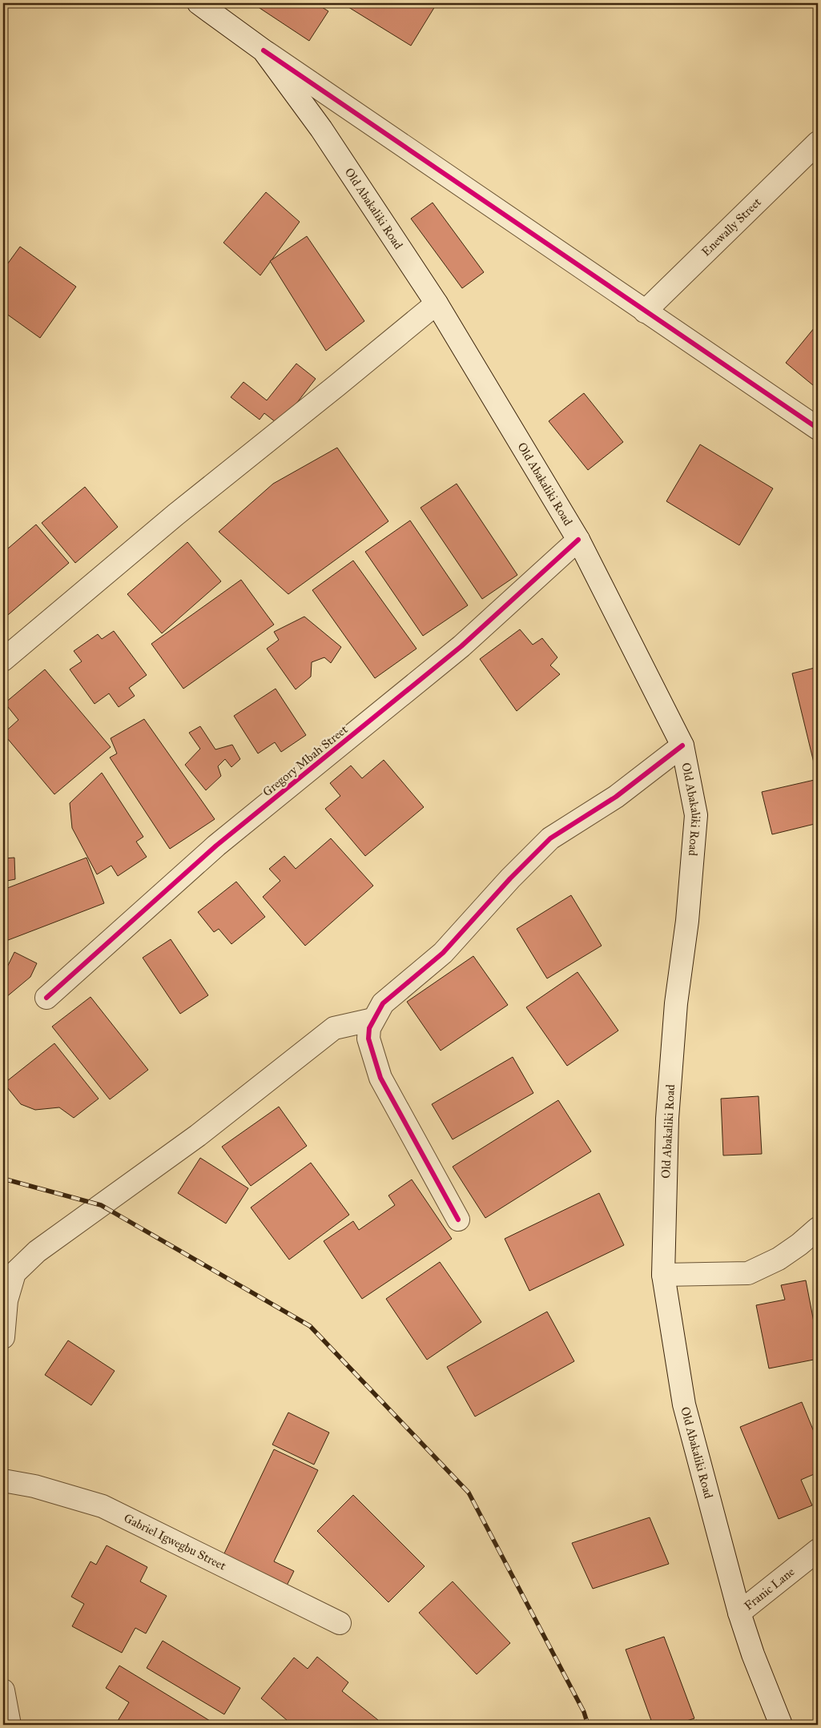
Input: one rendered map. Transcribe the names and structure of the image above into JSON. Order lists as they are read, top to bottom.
{
  "streets": {
    "street": [
      "Old Abakaliki Road",
      "Enewally Street",
      "Gregory Mbah Street",
      "Gabriel Igwegbu Street",
      "Franic Lane"
    ]
  },
  "crossings": [
    ["Old Abakaliki Road", "Gregory Mbah Street"],
    ["Old Abakaliki Road", "Franic Lane"]
  ]
}
